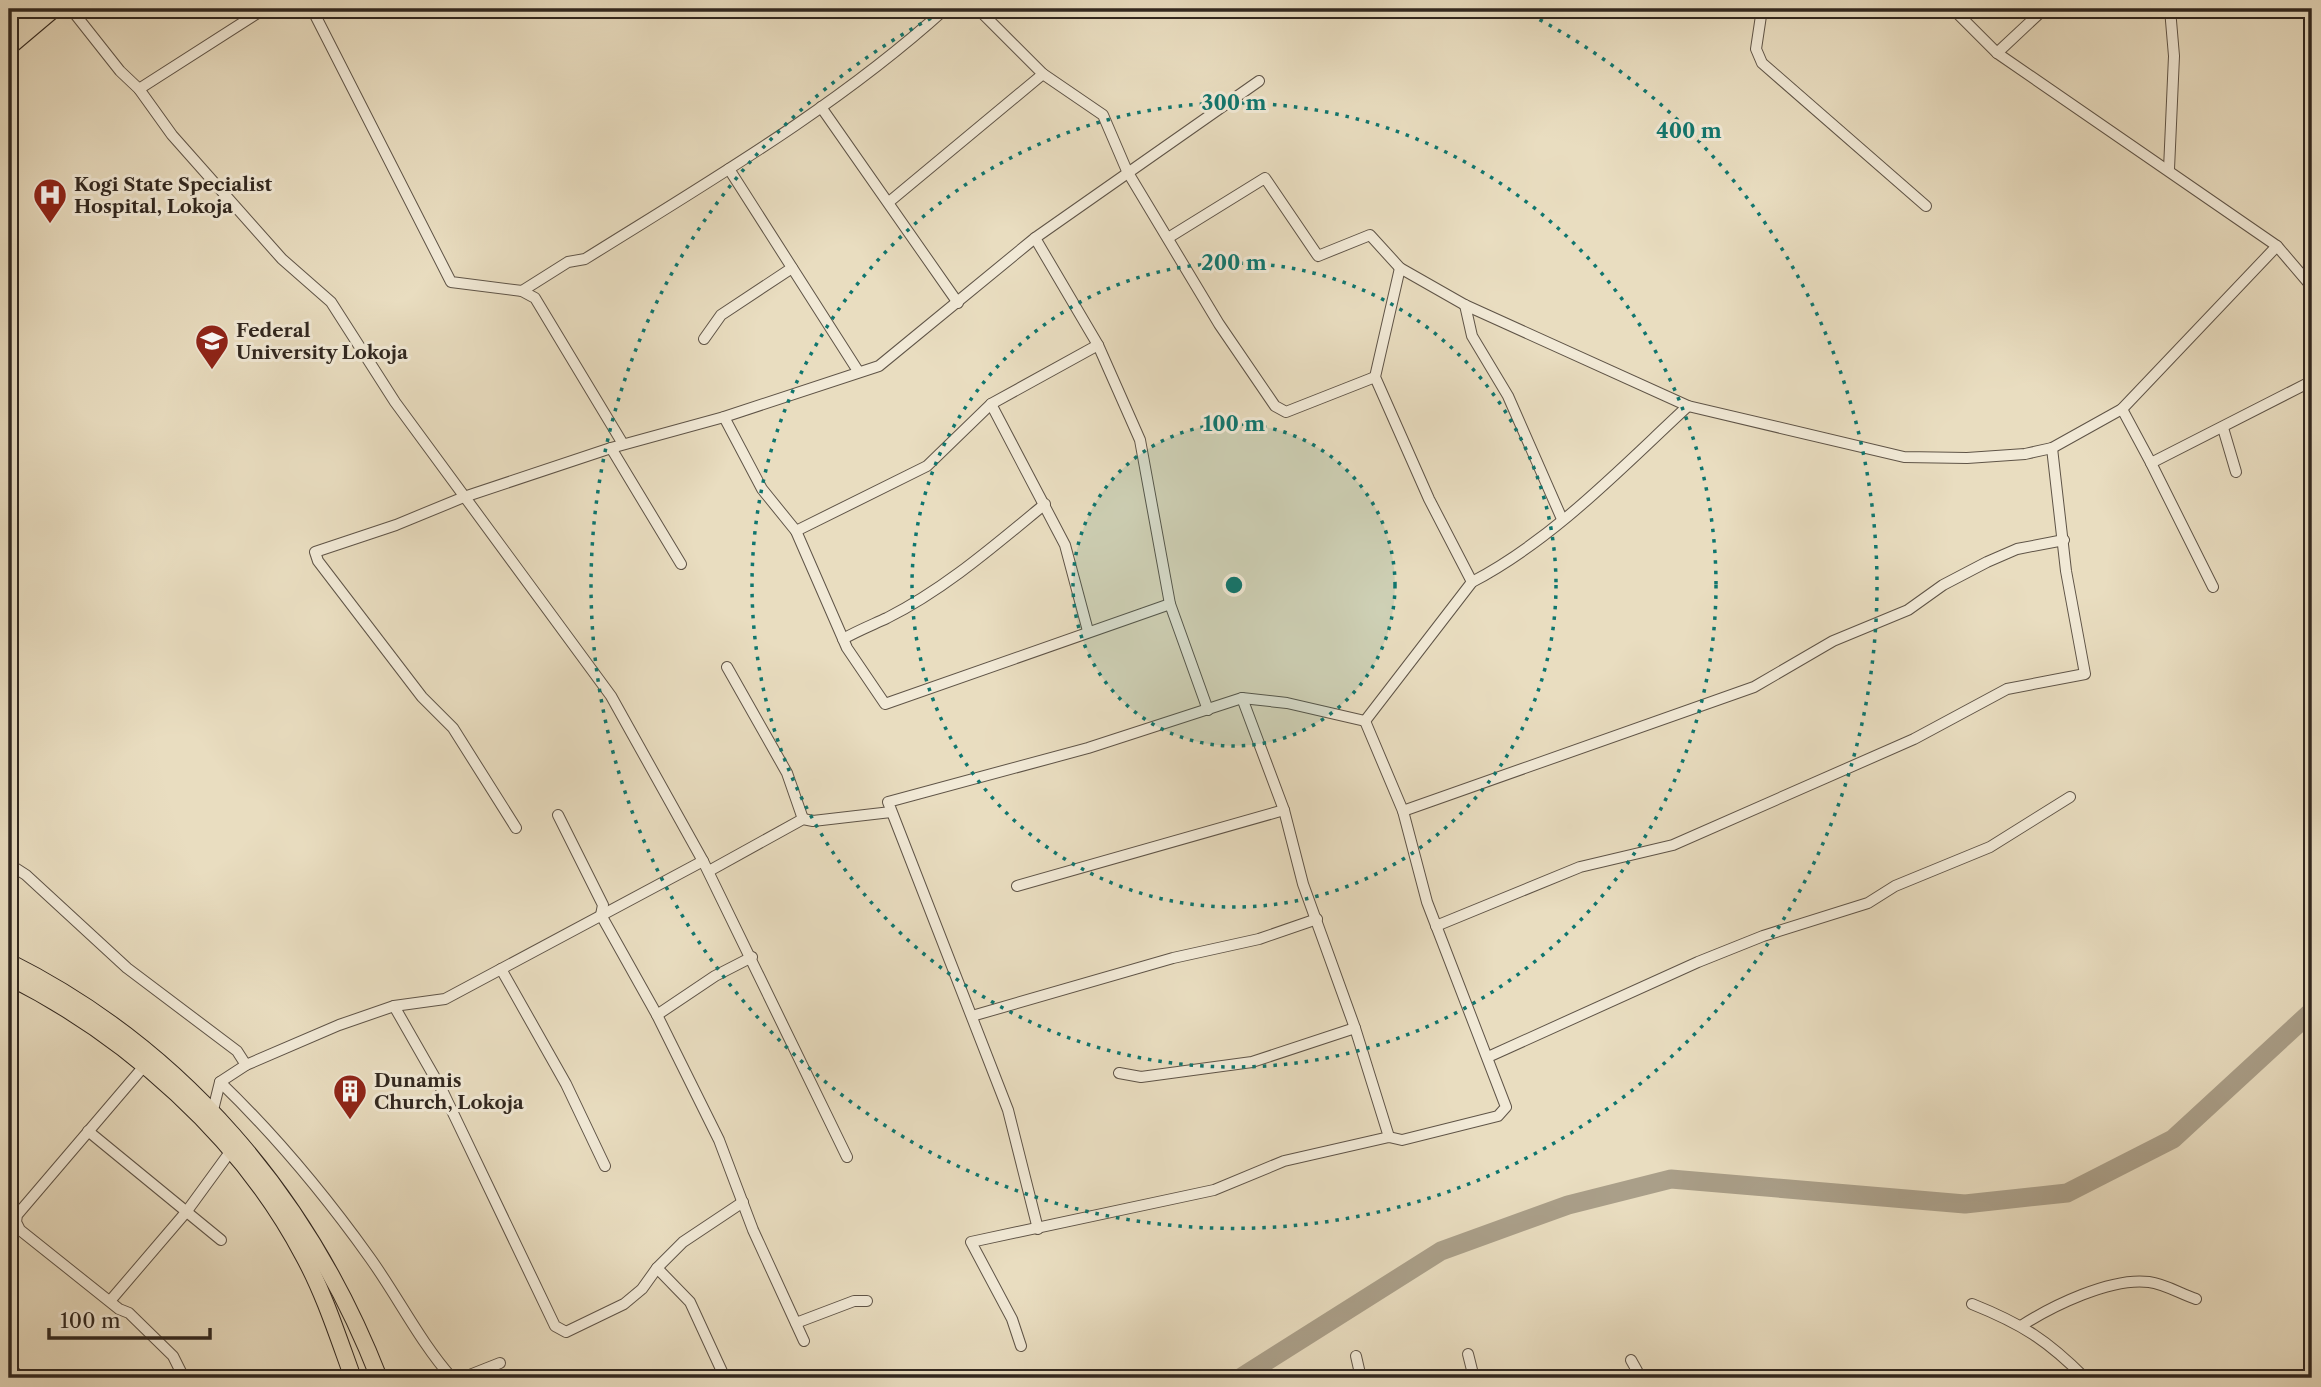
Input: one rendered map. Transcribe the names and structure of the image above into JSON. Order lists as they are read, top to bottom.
{
  "places": {
    "hospital": ["Kogi State Specialist Hospital, Lokoja"],
    "school or university": ["Federal University Lokoja"],
    "building": ["Dunamis Church, Lokoja"]
  },
  "scale_bar": "100 m",
  "rings": [
    "300 m",
    "400 m",
    "200 m",
    "100 m"
  ]
}
